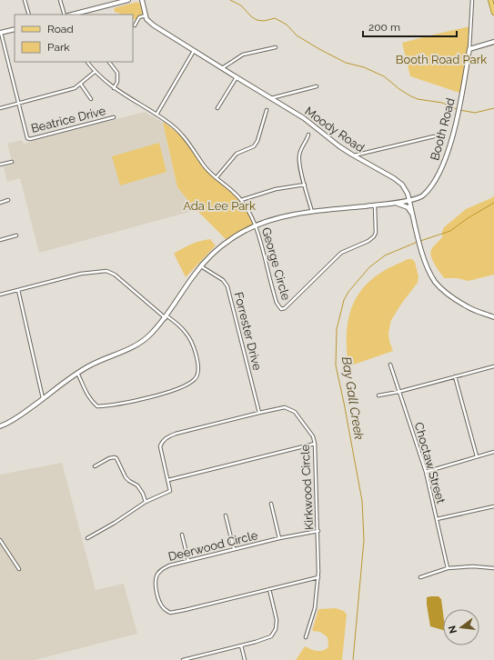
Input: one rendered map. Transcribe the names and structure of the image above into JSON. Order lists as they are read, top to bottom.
{
  "streets": {
    "street": [
      "Beatrice Drive",
      "Moody Road",
      "Booth Road",
      "George Circle",
      "Forrester Drive",
      "Choctaw Street",
      "Kirkwood Circle",
      "Deerwood Circle"
    ]
  },
  "crossings": [
    ["Moody Road", "Booth Road"],
    ["Booth Road", "George Circle"],
    ["Booth Road", "Forrester Drive"],
    ["Forrester Drive", "Kirkwood Circle"],
    ["Kirkwood Circle", "Deerwood Circle"]
  ],
  "water": ["Bay Gall Creek"],
  "parks": ["Booth Road Park", "Ada Lee Park"],
  "legend": ["Road", "Park"],
  "scale_bar": "200 m",
  "north": "left"
}
